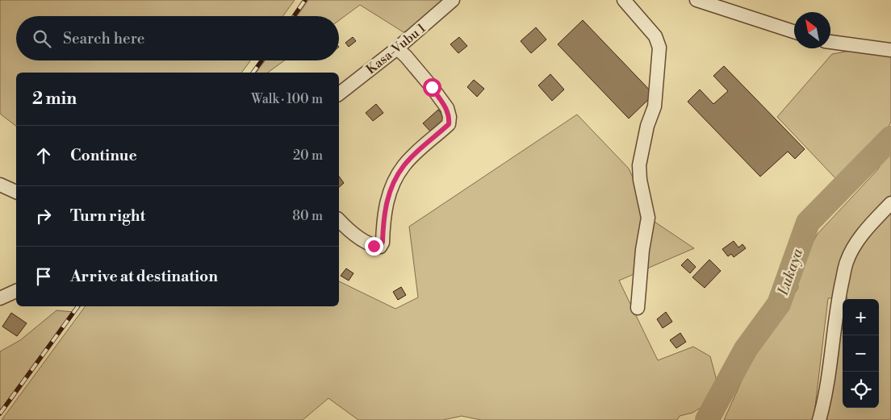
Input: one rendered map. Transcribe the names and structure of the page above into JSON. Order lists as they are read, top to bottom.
{
  "streets": {
    "street": ["Kasa-Vubu 1"]
  },
  "water": ["Lukaya"],
  "north": "top left",
  "page": {
    "search": "Search here",
    "heading": ["2 min", "Walk · 100 m"],
    "list": [
      ["Continue", "20 m"],
      ["Turn right", "80 m"],
      "Arrive at destination"
    ],
    "map_buttons": ["+", "−"]
  }
}
